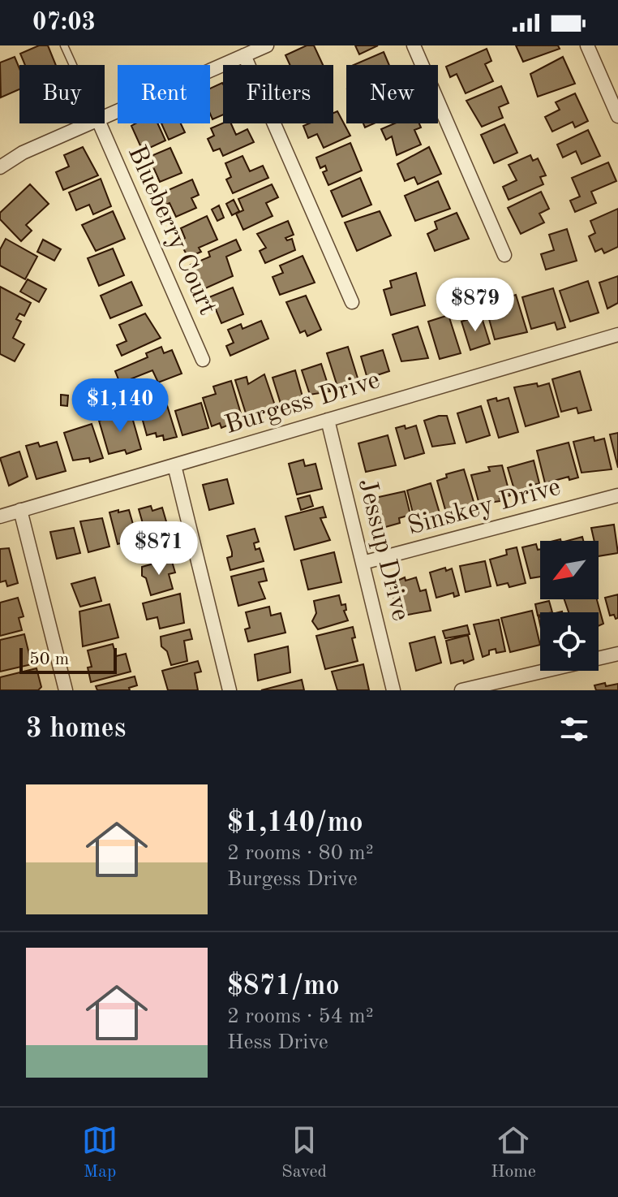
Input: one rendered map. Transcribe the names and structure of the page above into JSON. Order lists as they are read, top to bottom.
{
  "streets": {
    "street": [
      "Blueberry Court",
      "Burgess Drive",
      "Sinskey Drive",
      "Jessup Drive"
    ]
  },
  "crossings": [
    ["Burgess Drive", "Jessup Drive"],
    ["Sinskey Drive", "Jessup Drive"]
  ],
  "scale_bar": "50 m",
  "north": "bottom left",
  "page": {
    "status": "07:03",
    "chip": [
      "Buy",
      "Rent",
      "Filters",
      "New"
    ],
    "price": ["$879", "$1,140", "$871"],
    "scale": "50 m",
    "heading": "3 homes",
    "list": [
      {
        "name": "$1,140/mo",
        "note": "2 rooms · 80 m² · Burgess Drive"
      },
      {
        "name": "$871/mo",
        "note": "2 rooms · 54 m² · Hess Drive"
      }
    ],
    "tabs": ["Map", "Saved", "Home"]
  }
}
